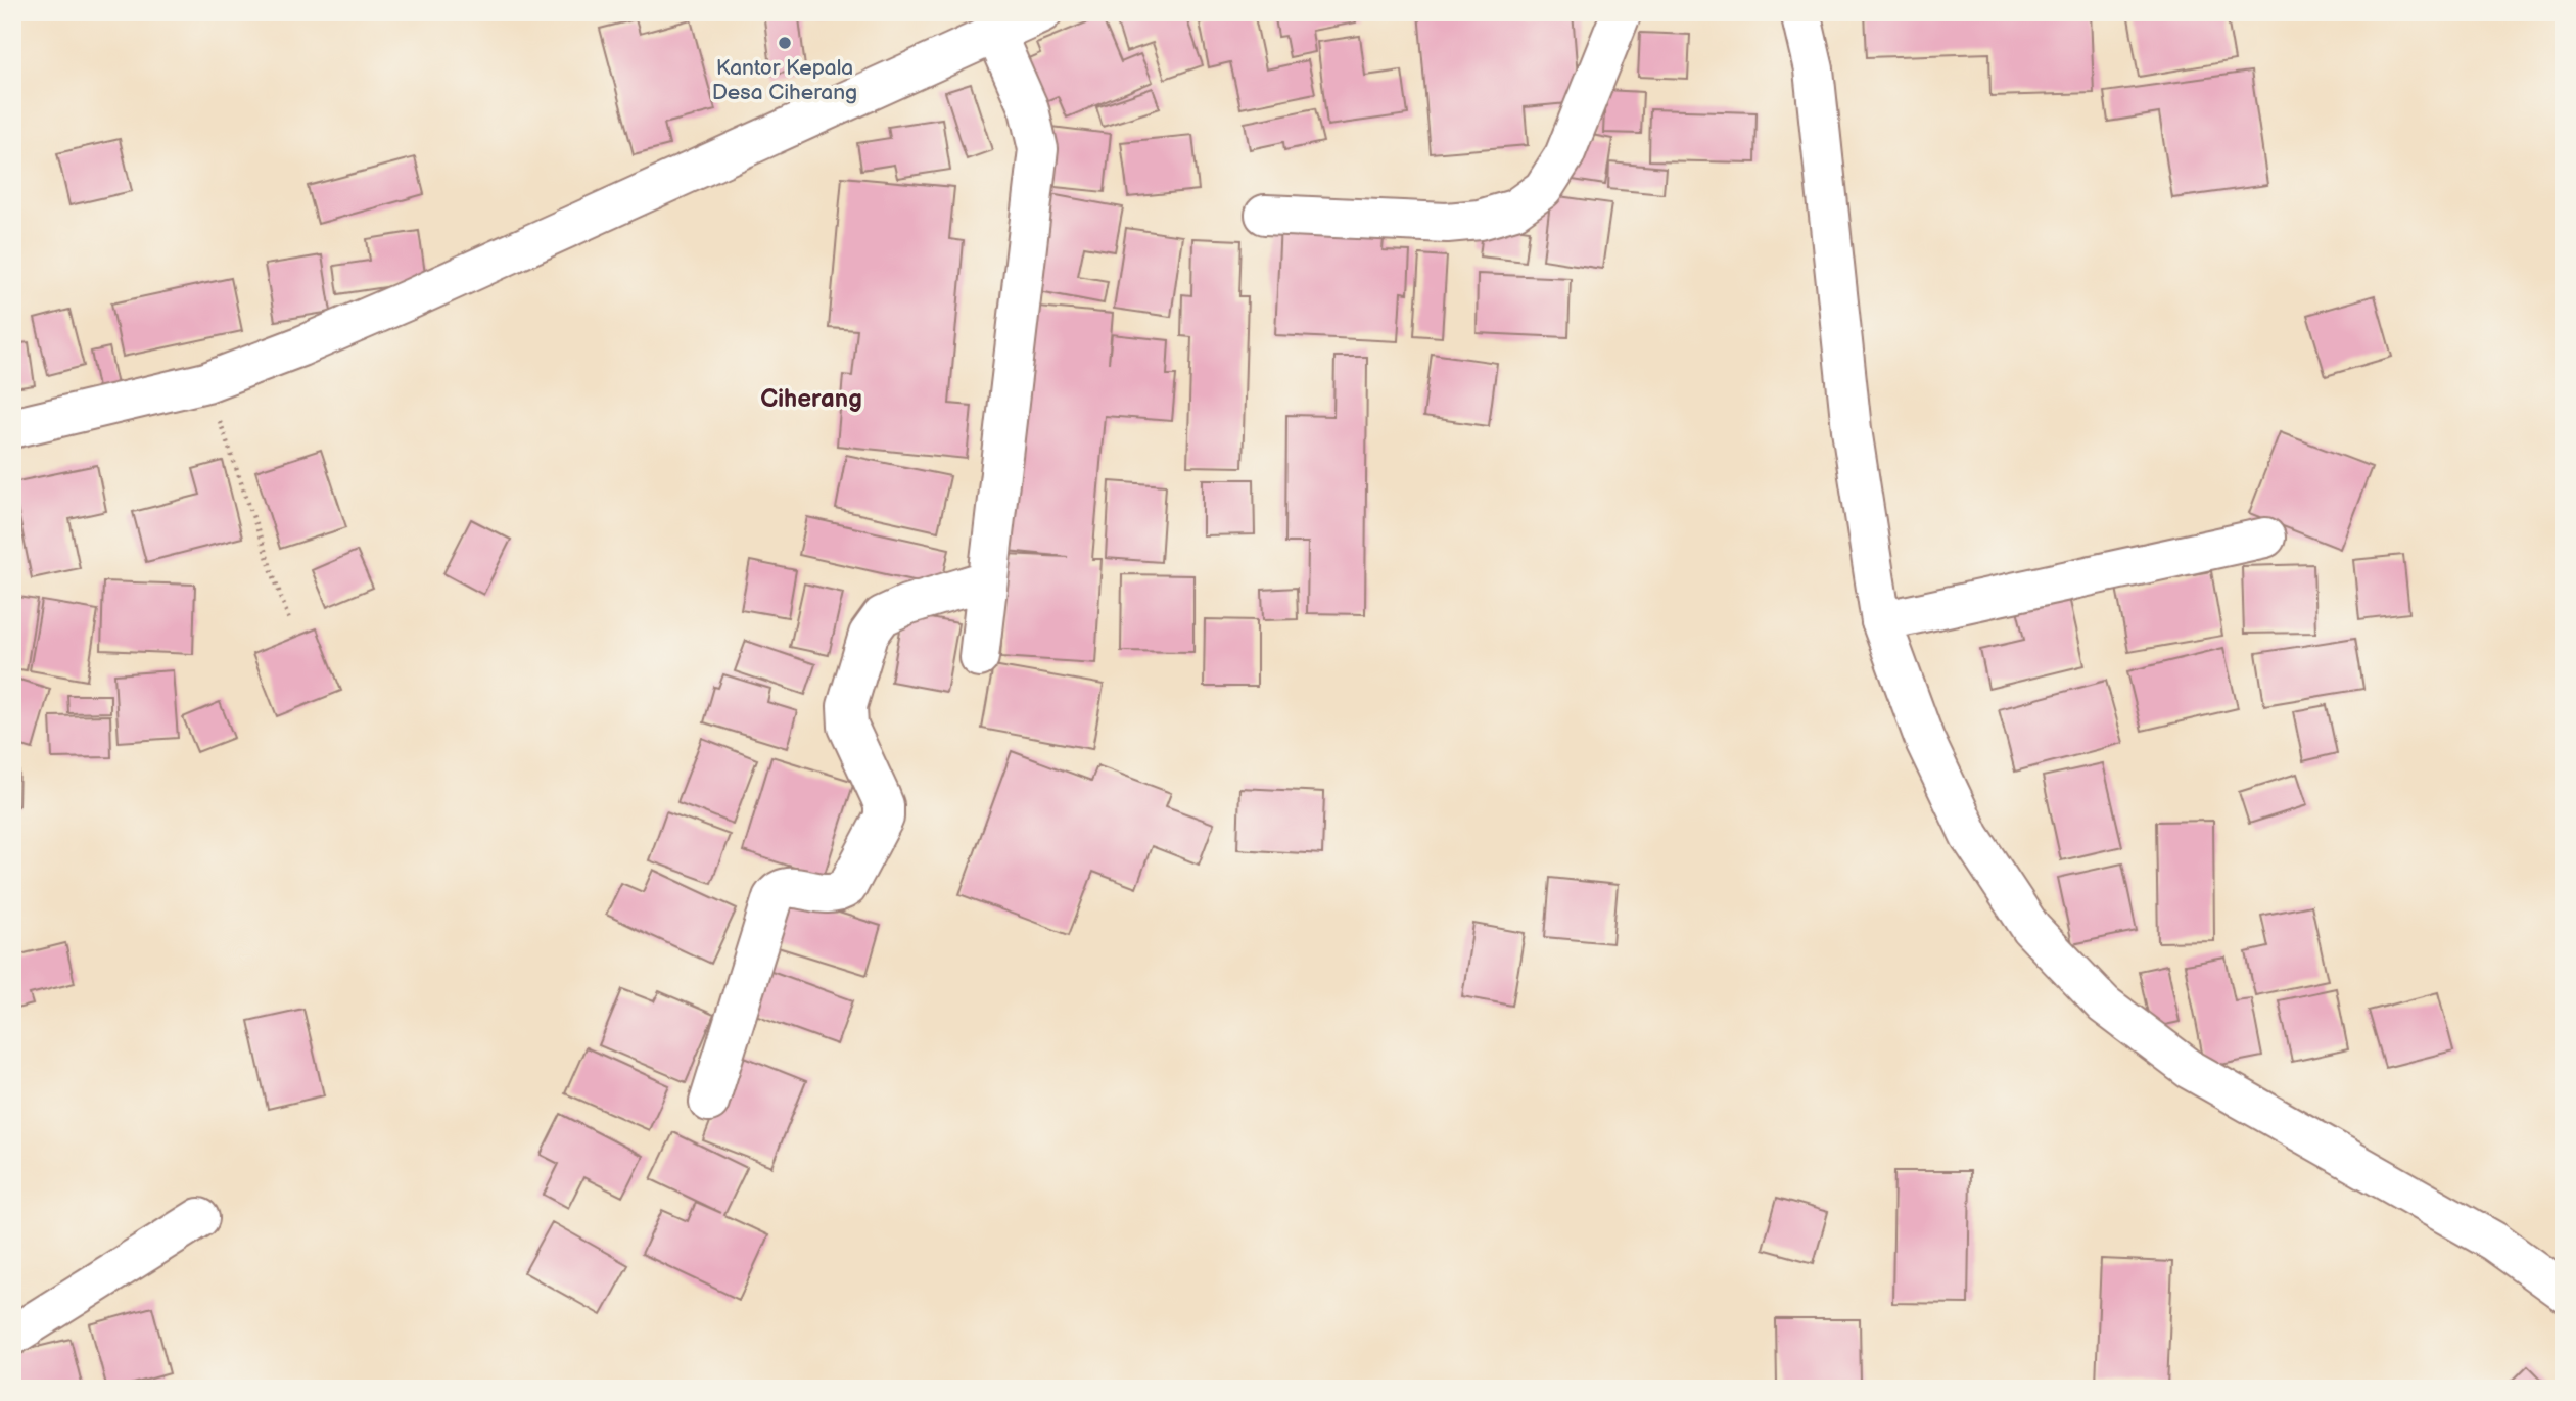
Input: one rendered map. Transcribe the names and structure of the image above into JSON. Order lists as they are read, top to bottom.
{
  "districts": ["Ciherang"],
  "places": ["Kantor Kepala Desa Ciherang"]
}
